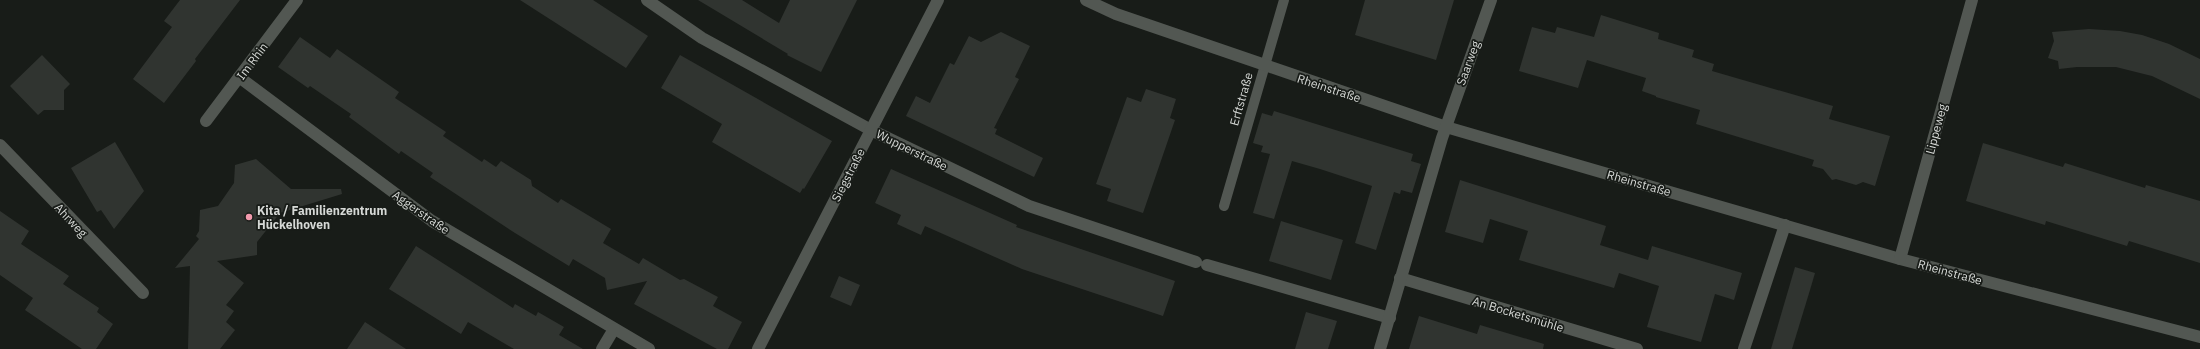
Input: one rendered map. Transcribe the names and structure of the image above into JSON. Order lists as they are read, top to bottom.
{
  "streets": {
    "street": [
      "Im Rhin",
      "Saarweg",
      "Rheinstraße",
      "Lippeweg",
      "Wupperstraße",
      "Siegstraße",
      "Aggerstraße",
      "Ahrweg",
      "An Bocketsmühle"
    ],
    "lane": ["Erftstraße"]
  },
  "crossings": [
    ["Im Rhin", "Aggerstraße"],
    ["Saarweg", "Rheinstraße"],
    ["Rheinstraße", "Erftstraße"],
    ["Rheinstraße", "Lippeweg"],
    ["Wupperstraße", "Siegstraße"]
  ],
  "places": ["Kita / Familienzentrum Hückelhoven"]
}
